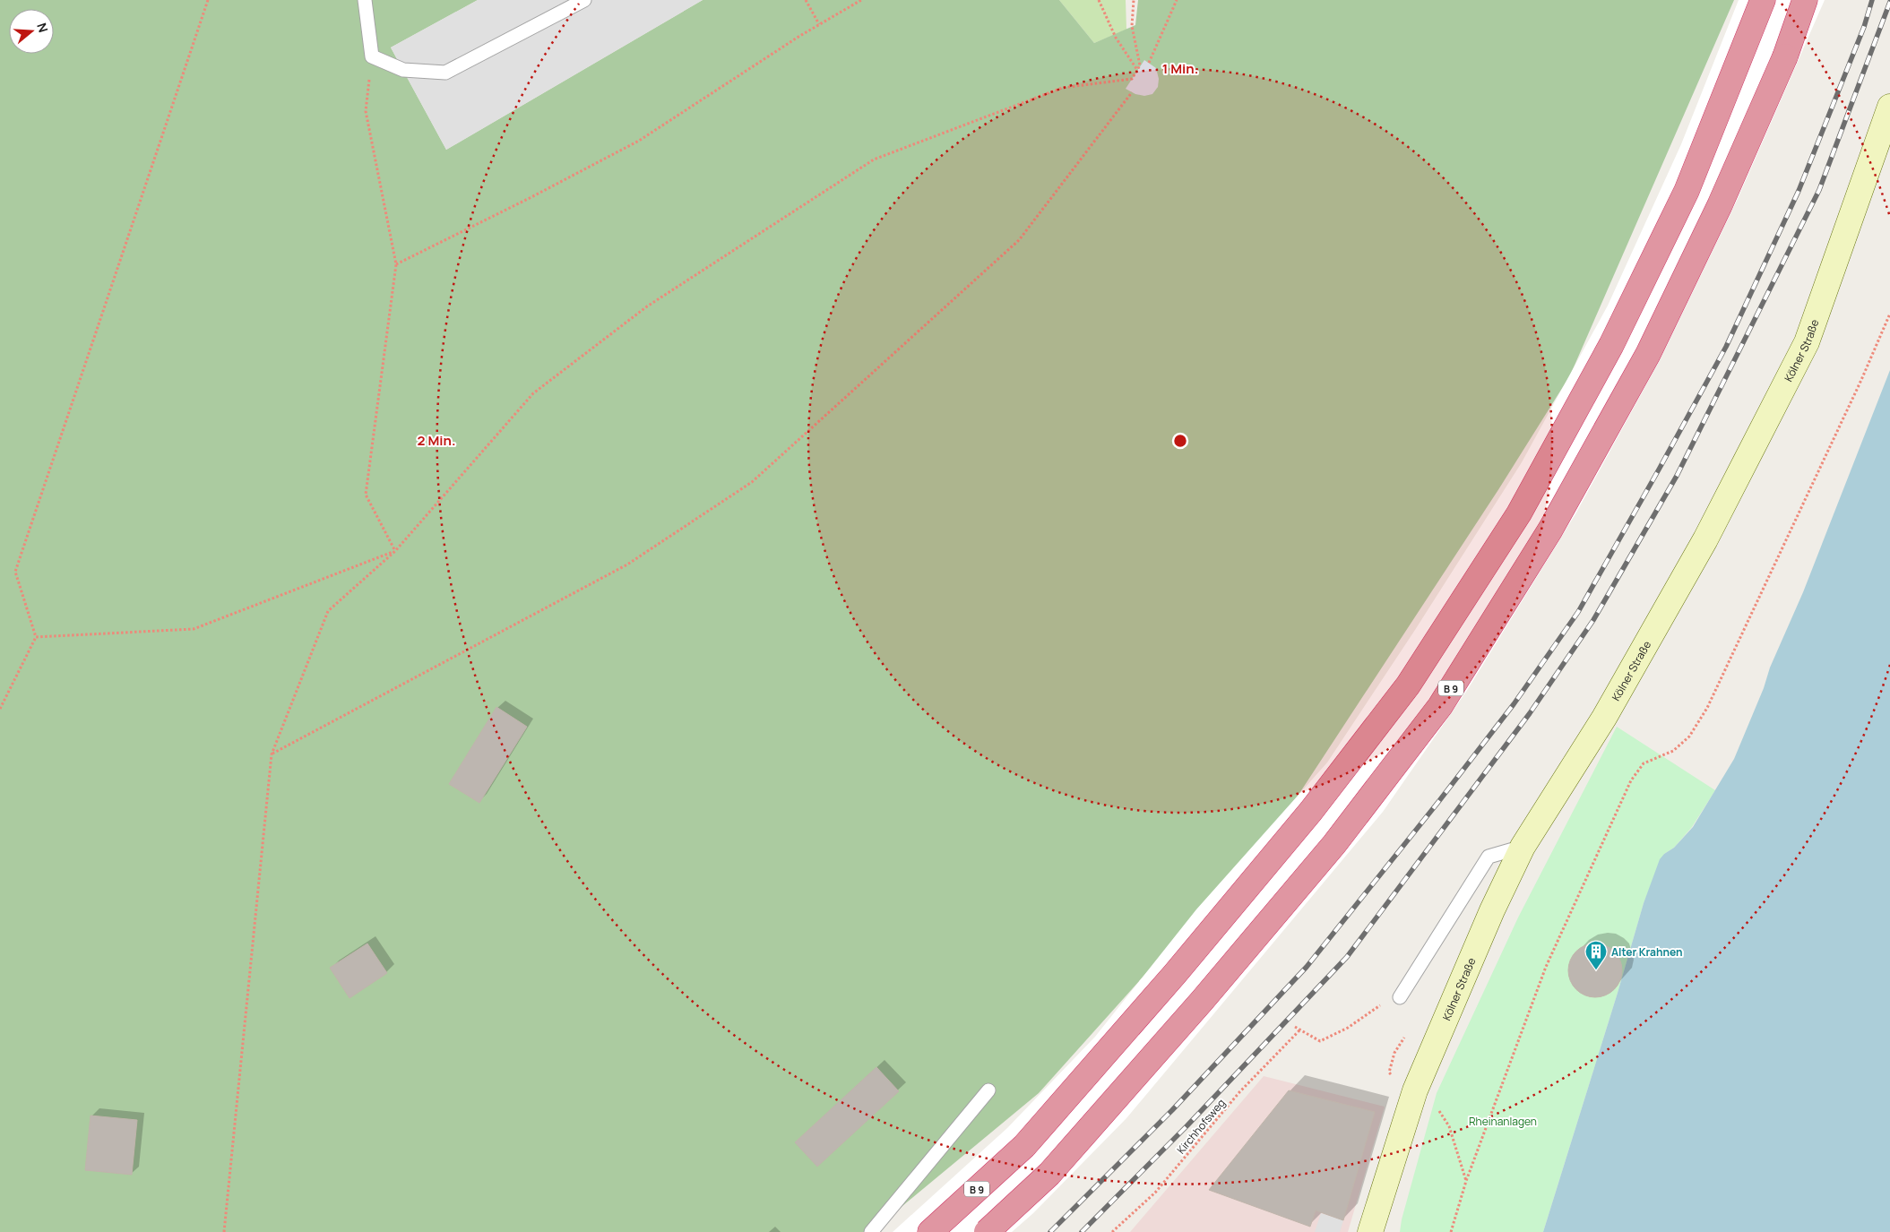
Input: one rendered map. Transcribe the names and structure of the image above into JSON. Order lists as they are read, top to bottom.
{
  "streets": {
    "highway": ["B 9"],
    "street": ["Kölner Straße"],
    "path": ["Kirchhofsweg"]
  },
  "parks": ["Rheinanlagen"],
  "places": {
    "building": ["Alter Krahnen"]
  },
  "north": "right",
  "rings": ["1 Min.", "2 Min."]
}
